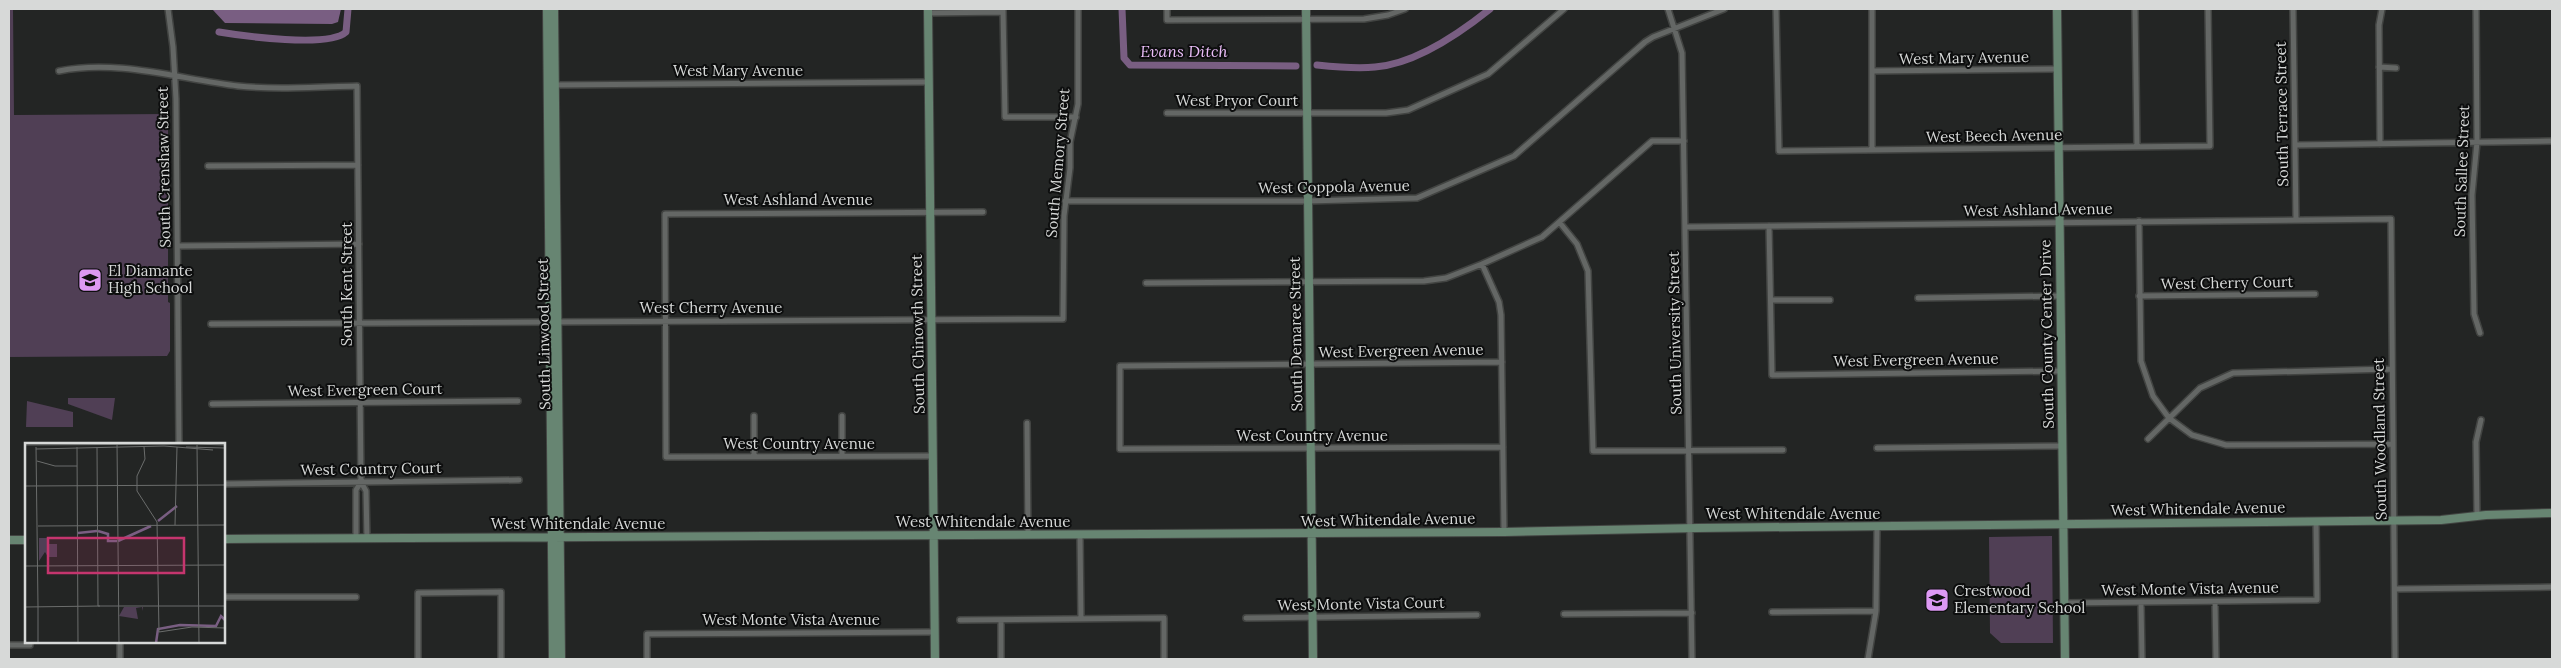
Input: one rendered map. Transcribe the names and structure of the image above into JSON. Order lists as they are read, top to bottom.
{
  "streets": {
    "street": [
      "West Mary Avenue",
      "West Pryor Court",
      "South Terrace Street",
      "West Beech Avenue",
      "South Memory Street",
      "South Crenshaw Street",
      "South Sallee Street",
      "West Coppola Avenue",
      "West Ashland Avenue",
      "West Cherry Court",
      "South Kent Street",
      "West Cherry Avenue",
      "South University Street",
      "South Linwood Street",
      "South Chinowth Street",
      "South Demaree Street",
      "South County Center Drive",
      "West Evergreen Avenue",
      "West Evergreen Court",
      "West Country Avenue",
      "South Woodland Street",
      "West Country Court",
      "West Whitendale Avenue",
      "West Monte Vista Avenue",
      "West Monte Vista Court"
    ]
  },
  "crossings": [
    ["West Mary Avenue", "South Linwood Street"],
    ["West Mary Avenue", "South Chinowth Street"],
    ["West Mary Avenue", "South County Center Drive"],
    ["West Pryor Court", "South Demaree Street"],
    ["South Terrace Street", "West Ashland Avenue"],
    ["West Beech Avenue", "South County Center Drive"],
    ["South Memory Street", "West Coppola Avenue"],
    ["South Memory Street", "West Cherry Avenue"],
    ["South Crenshaw Street", "South Kent Street"],
    ["West Coppola Avenue", "South University Street"],
    ["West Coppola Avenue", "South Demaree Street"],
    ["West Ashland Avenue", "West Cherry Avenue"],
    ["West Ashland Avenue", "South University Street"],
    ["West Ashland Avenue", "South Chinowth Street"],
    ["West Ashland Avenue", "South County Center Drive"],
    ["West Ashland Avenue", "West Country Avenue"],
    ["West Ashland Avenue", "South Woodland Street"],
    ["South Kent Street", "West Cherry Avenue"],
    ["South Kent Street", "West Evergreen Court"],
    ["South Kent Street", "West Country Court"],
    ["South Kent Street", "West Whitendale Avenue"],
    ["West Cherry Avenue", "South Linwood Street"],
    ["West Cherry Avenue", "South Chinowth Street"],
    ["West Cherry Avenue", "West Country Avenue"],
    ["South University Street", "West Whitendale Avenue"],
    ["South Linwood Street", "West Whitendale Avenue"],
    ["South Chinowth Street", "West Country Avenue"],
    ["South Chinowth Street", "West Whitendale Avenue"],
    ["South Chinowth Street", "West Monte Vista Avenue"],
    ["South Demaree Street", "West Evergreen Avenue"],
    ["South Demaree Street", "West Country Avenue"],
    ["South Demaree Street", "West Whitendale Avenue"],
    ["South Demaree Street", "West Monte Vista Court"],
    ["South County Center Drive", "West Evergreen Avenue"],
    ["South County Center Drive", "West Whitendale Avenue"],
    ["South County Center Drive", "West Monte Vista Avenue"],
    ["West Evergreen Avenue", "West Country Avenue"],
    ["South Woodland Street", "West Whitendale Avenue"],
    ["West Whitendale Avenue", "West Monte Vista Avenue"]
  ],
  "water": ["Evans Ditch"],
  "places": {
    "school or university": ["El Diamante High School", "Crestwood Elementary School"]
  }
}
